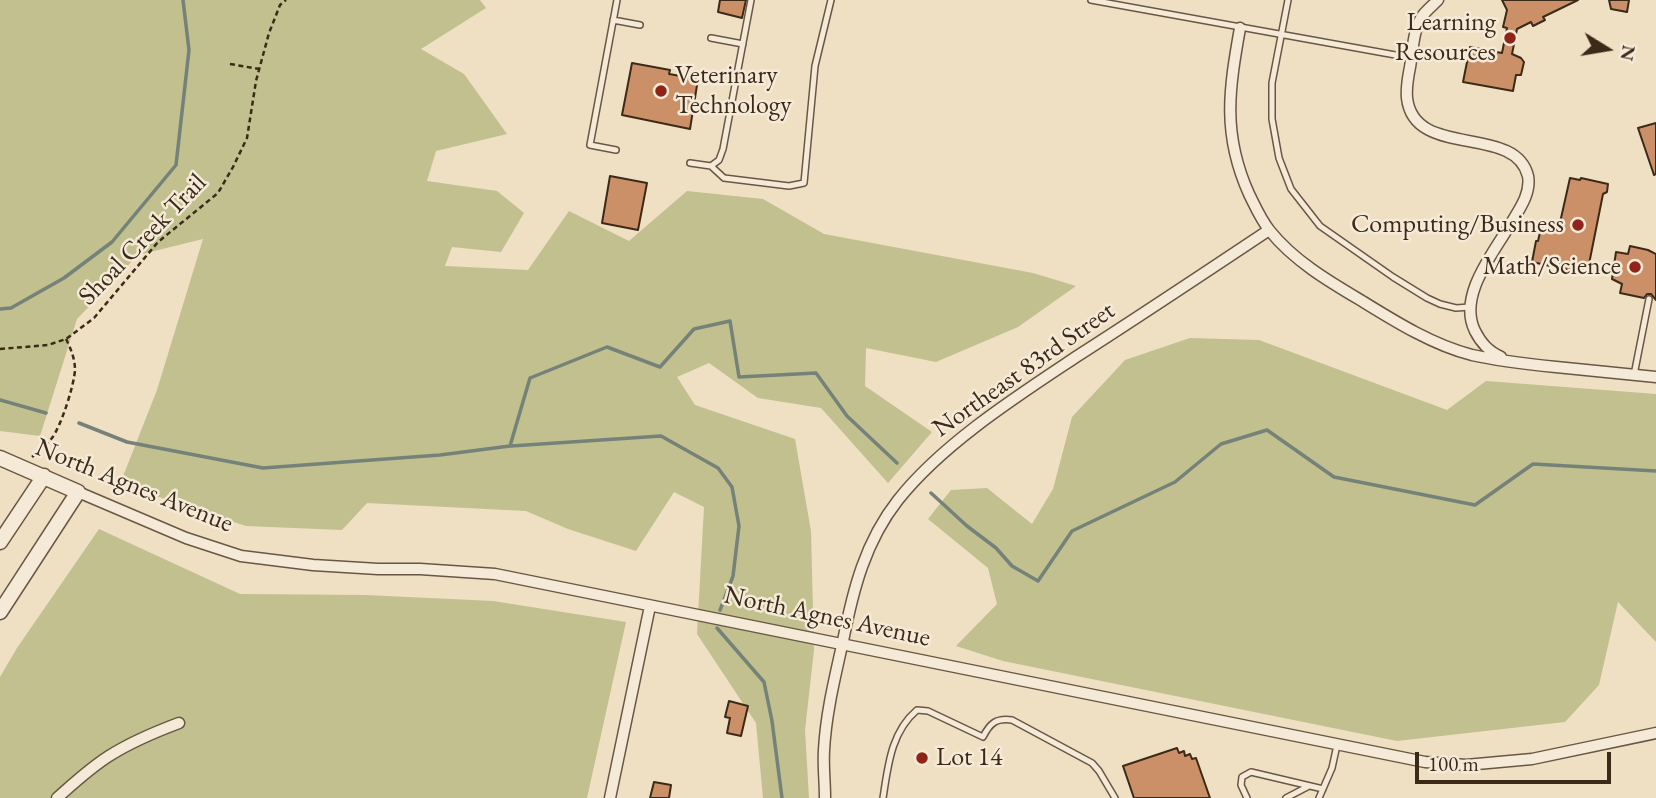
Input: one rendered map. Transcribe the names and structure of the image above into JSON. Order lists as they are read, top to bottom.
{
  "streets": {
    "street": ["Northeast 83rd Street", "North Agnes Avenue"],
    "path": ["Shoal Creek Trail"]
  },
  "crossings": [
    ["Shoal Creek Trail", "North Agnes Avenue"],
    ["Northeast 83rd Street", "North Agnes Avenue"]
  ],
  "places": [
    "Learning Resources",
    "Veterinary Technology",
    "Computing/Business",
    "Math/Science",
    "Lot 14"
  ],
  "scale_bar": "100 m",
  "north": "right"
}
